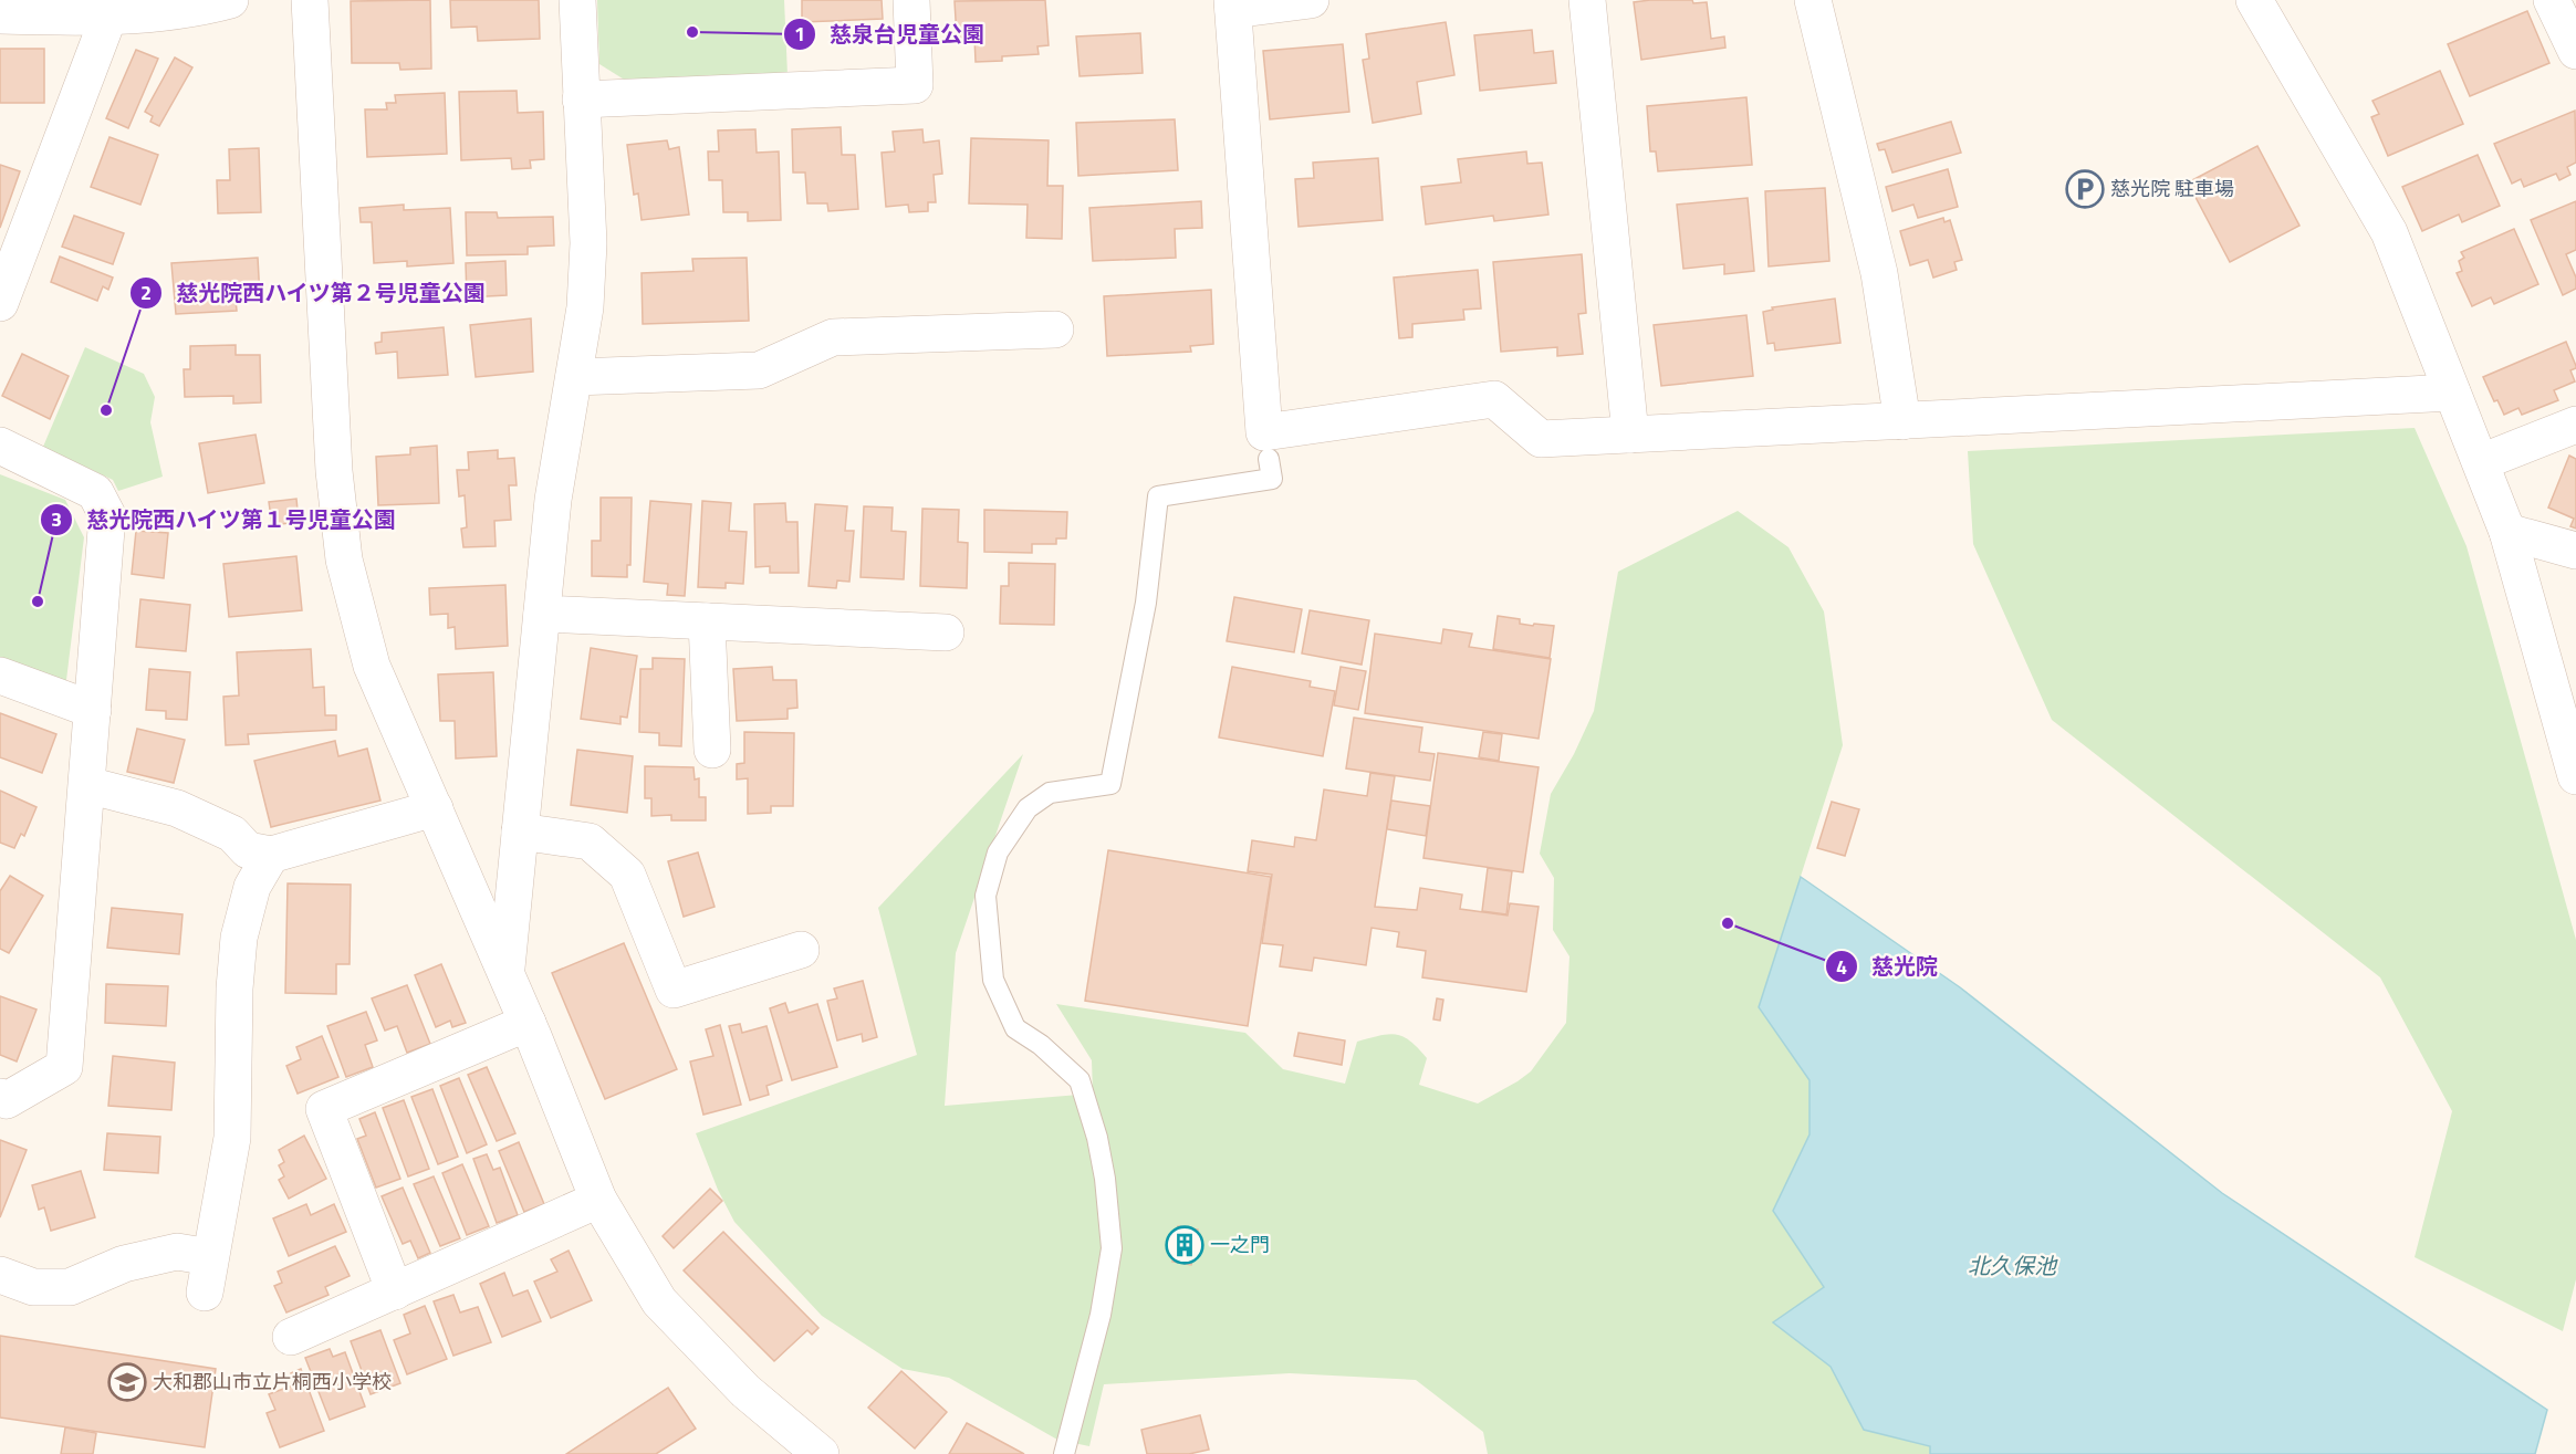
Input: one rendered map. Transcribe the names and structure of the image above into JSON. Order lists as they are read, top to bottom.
{
  "water": ["北久保池"],
  "places": {
    "other": [
      "慈泉台児童公園",
      "慈光院西ハイツ第２号児童公園",
      "慈光院西ハイツ第１号児童公園",
      "慈光院"
    ],
    "parking": ["慈光院 駐車場"],
    "building": ["一之門"],
    "school or university": ["大和郡山市立片桐西小学校"]
  }
}
